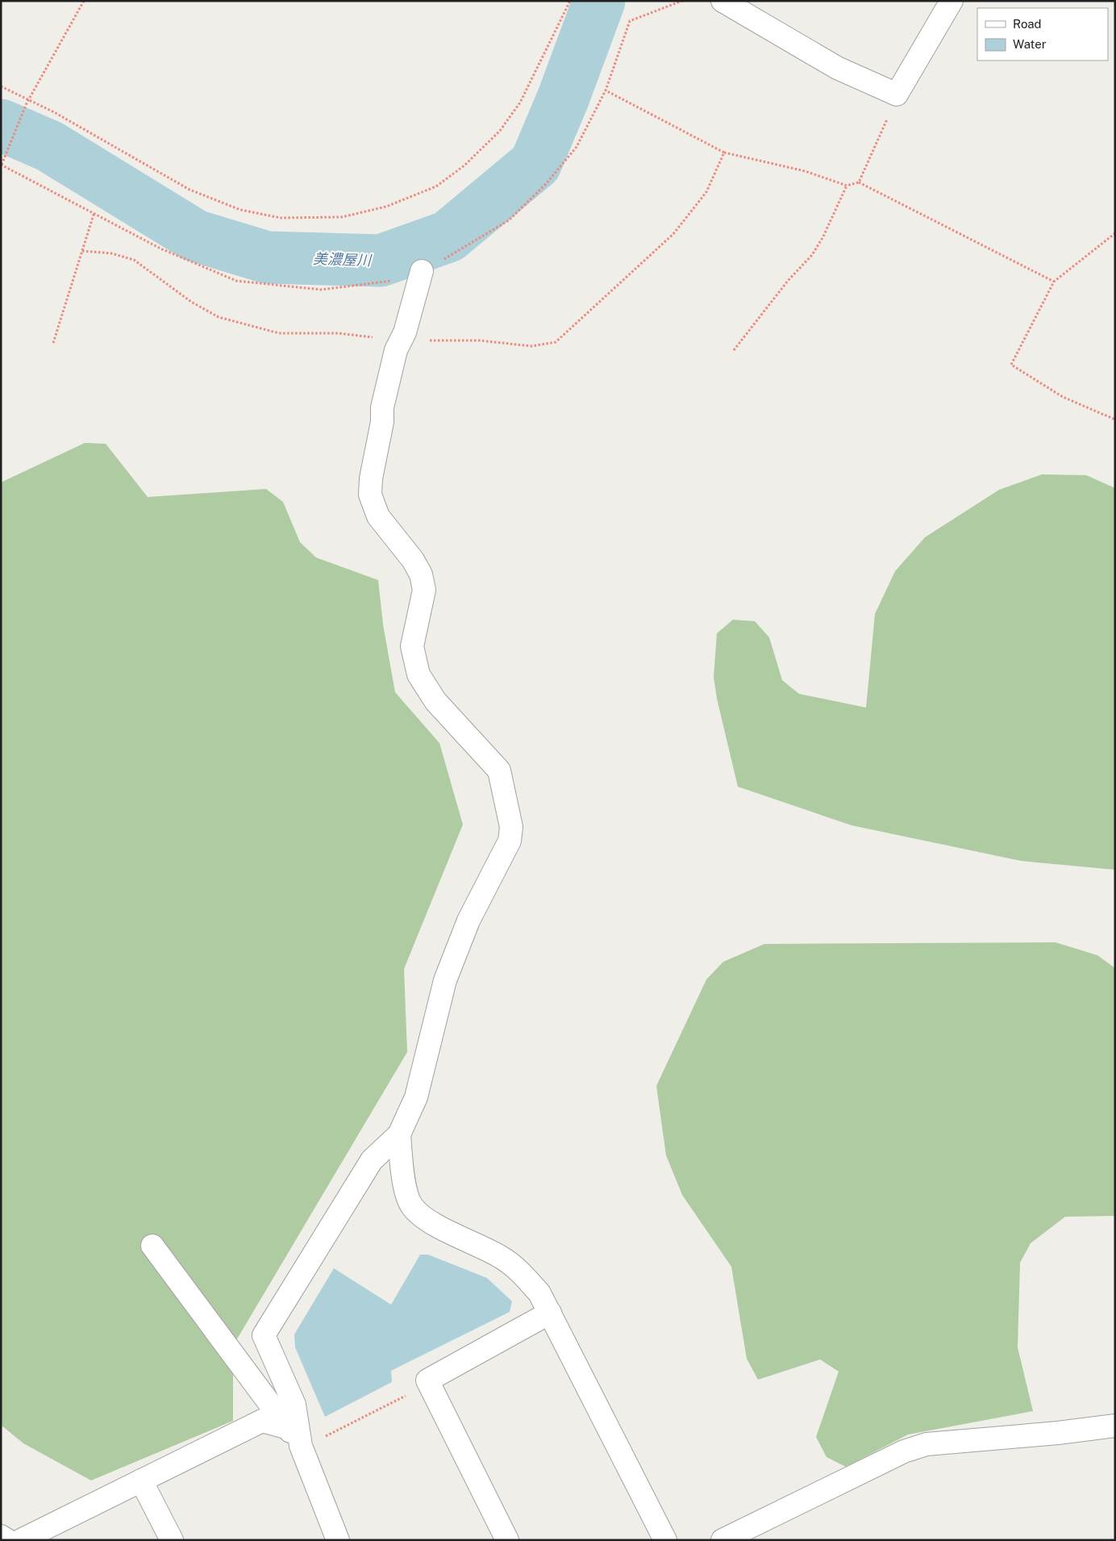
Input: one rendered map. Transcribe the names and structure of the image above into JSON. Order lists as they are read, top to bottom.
{
  "water": ["美濃屋川"],
  "legend": ["Road", "Water"]
}
